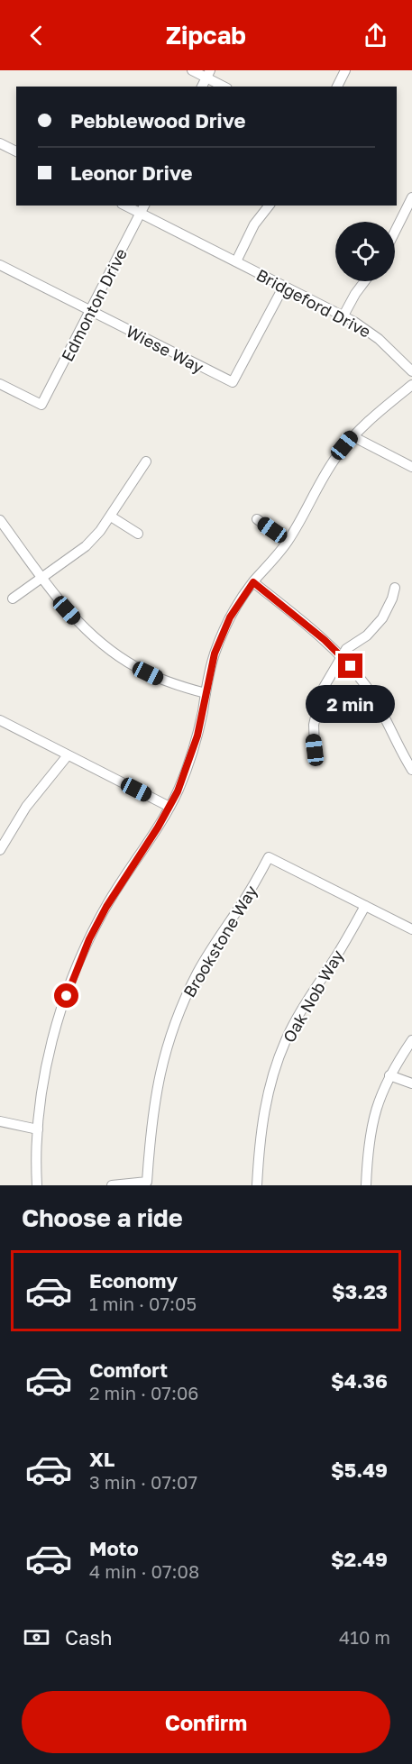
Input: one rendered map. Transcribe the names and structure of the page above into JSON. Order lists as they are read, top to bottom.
{
  "streets": {
    "street": [
      "Bridgeford Drive",
      "Edmonton Drive",
      "Wiese Way",
      "Brookstone Way",
      "Oak Nob Way"
    ]
  },
  "crossings": [
    ["Bridgeford Drive", "Edmonton Drive"],
    ["Bridgeford Drive", "Wiese Way"],
    ["Edmonton Drive", "Wiese Way"],
    ["Brookstone Way", "Oak Nob Way"]
  ],
  "page": {
    "header": "Zipcab",
    "banner": ["Pebblewood Drive", "Leonor Drive"],
    "bubble": "2 min",
    "heading": "Choose a ride",
    "list": [
      {
        "name": "Economy",
        "note": "1 min · 07:05",
        "value": "$3.23"
      },
      {
        "name": "Comfort",
        "note": "2 min · 07:06",
        "value": "$4.36"
      },
      {
        "name": "XL",
        "note": "3 min · 07:07",
        "value": "$5.49"
      },
      {
        "name": "Moto",
        "note": "4 min · 07:08",
        "value": "$2.49"
      }
    ],
    "pay": ["Cash", "410 m"],
    "buttons": "Confirm"
  }
}
